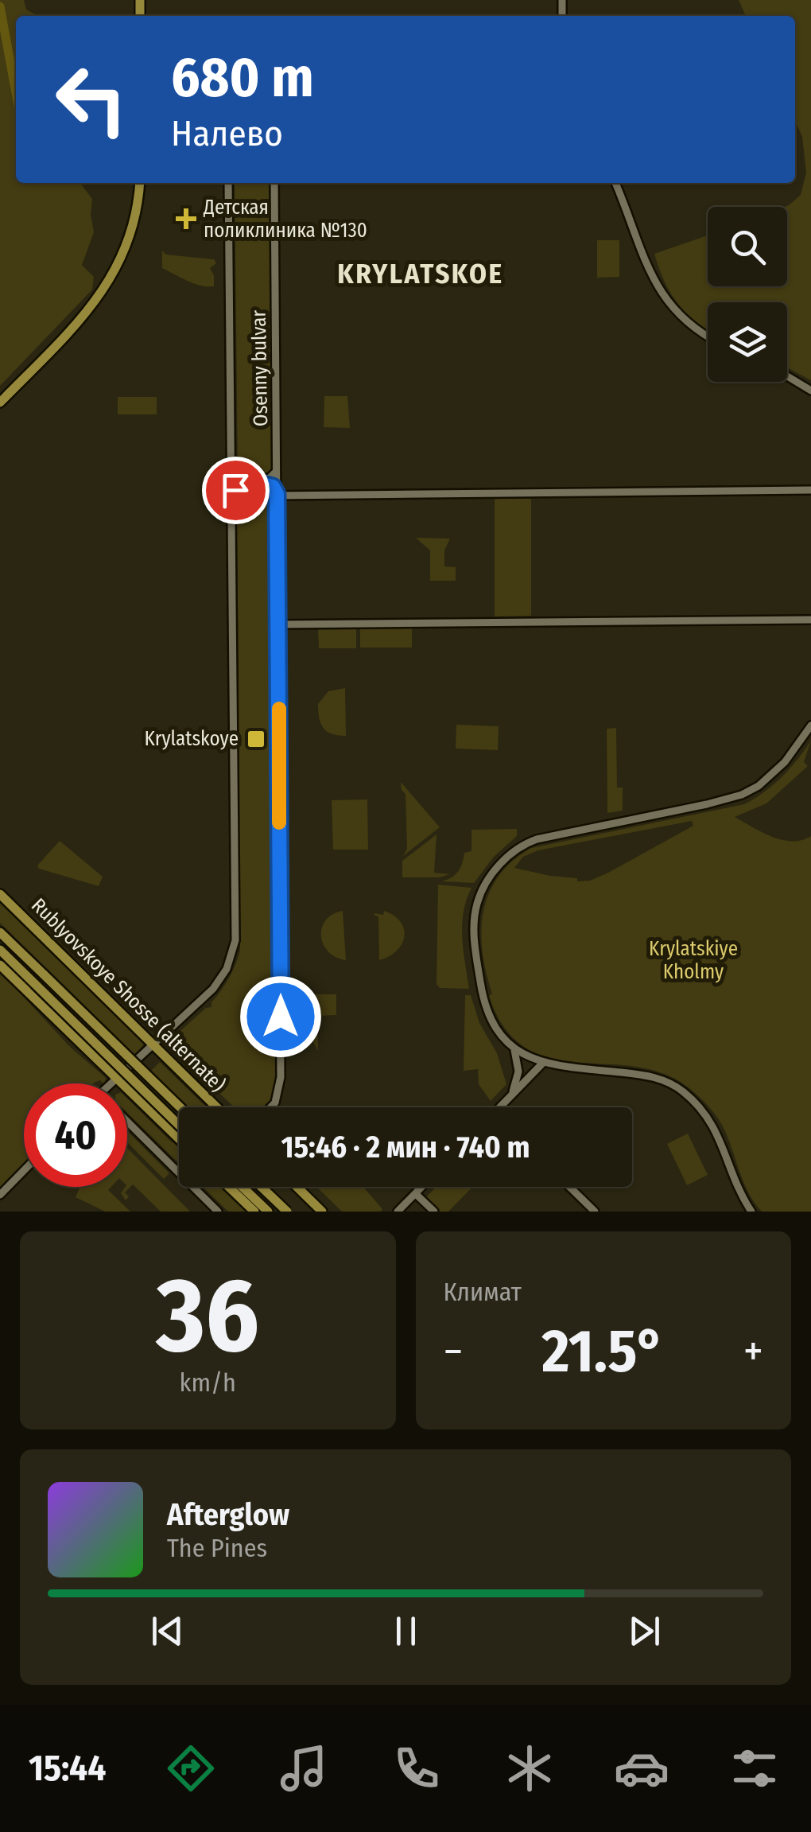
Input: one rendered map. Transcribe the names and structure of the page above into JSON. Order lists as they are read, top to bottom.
{
  "streets": {
    "main road": ["Rublyovskoye Shosse (alternate)"],
    "street": ["Osenny bulvar"]
  },
  "crossings": [
    ["Osenny bulvar", "Rublyovskoye Shosse (alternate)"]
  ],
  "districts": ["KRYLATSKOE"],
  "parks": ["Krylatskiye Kholmy"],
  "places": {
    "health": ["Детская поликлиника №130"],
    "transit": ["Krylatskoye"]
  },
  "page": {
    "turn": ["680 m", "Налево"],
    "limit": "40",
    "trip": "15:46 · 2 мин · 740 m",
    "tile": [
      ["36", "km/h"],
      "Климат"
    ],
    "heat": ["−", "21.5°", "+"],
    "song": ["Afterglow", "The Pines"],
    "tabs": "15:44"
  }
}
